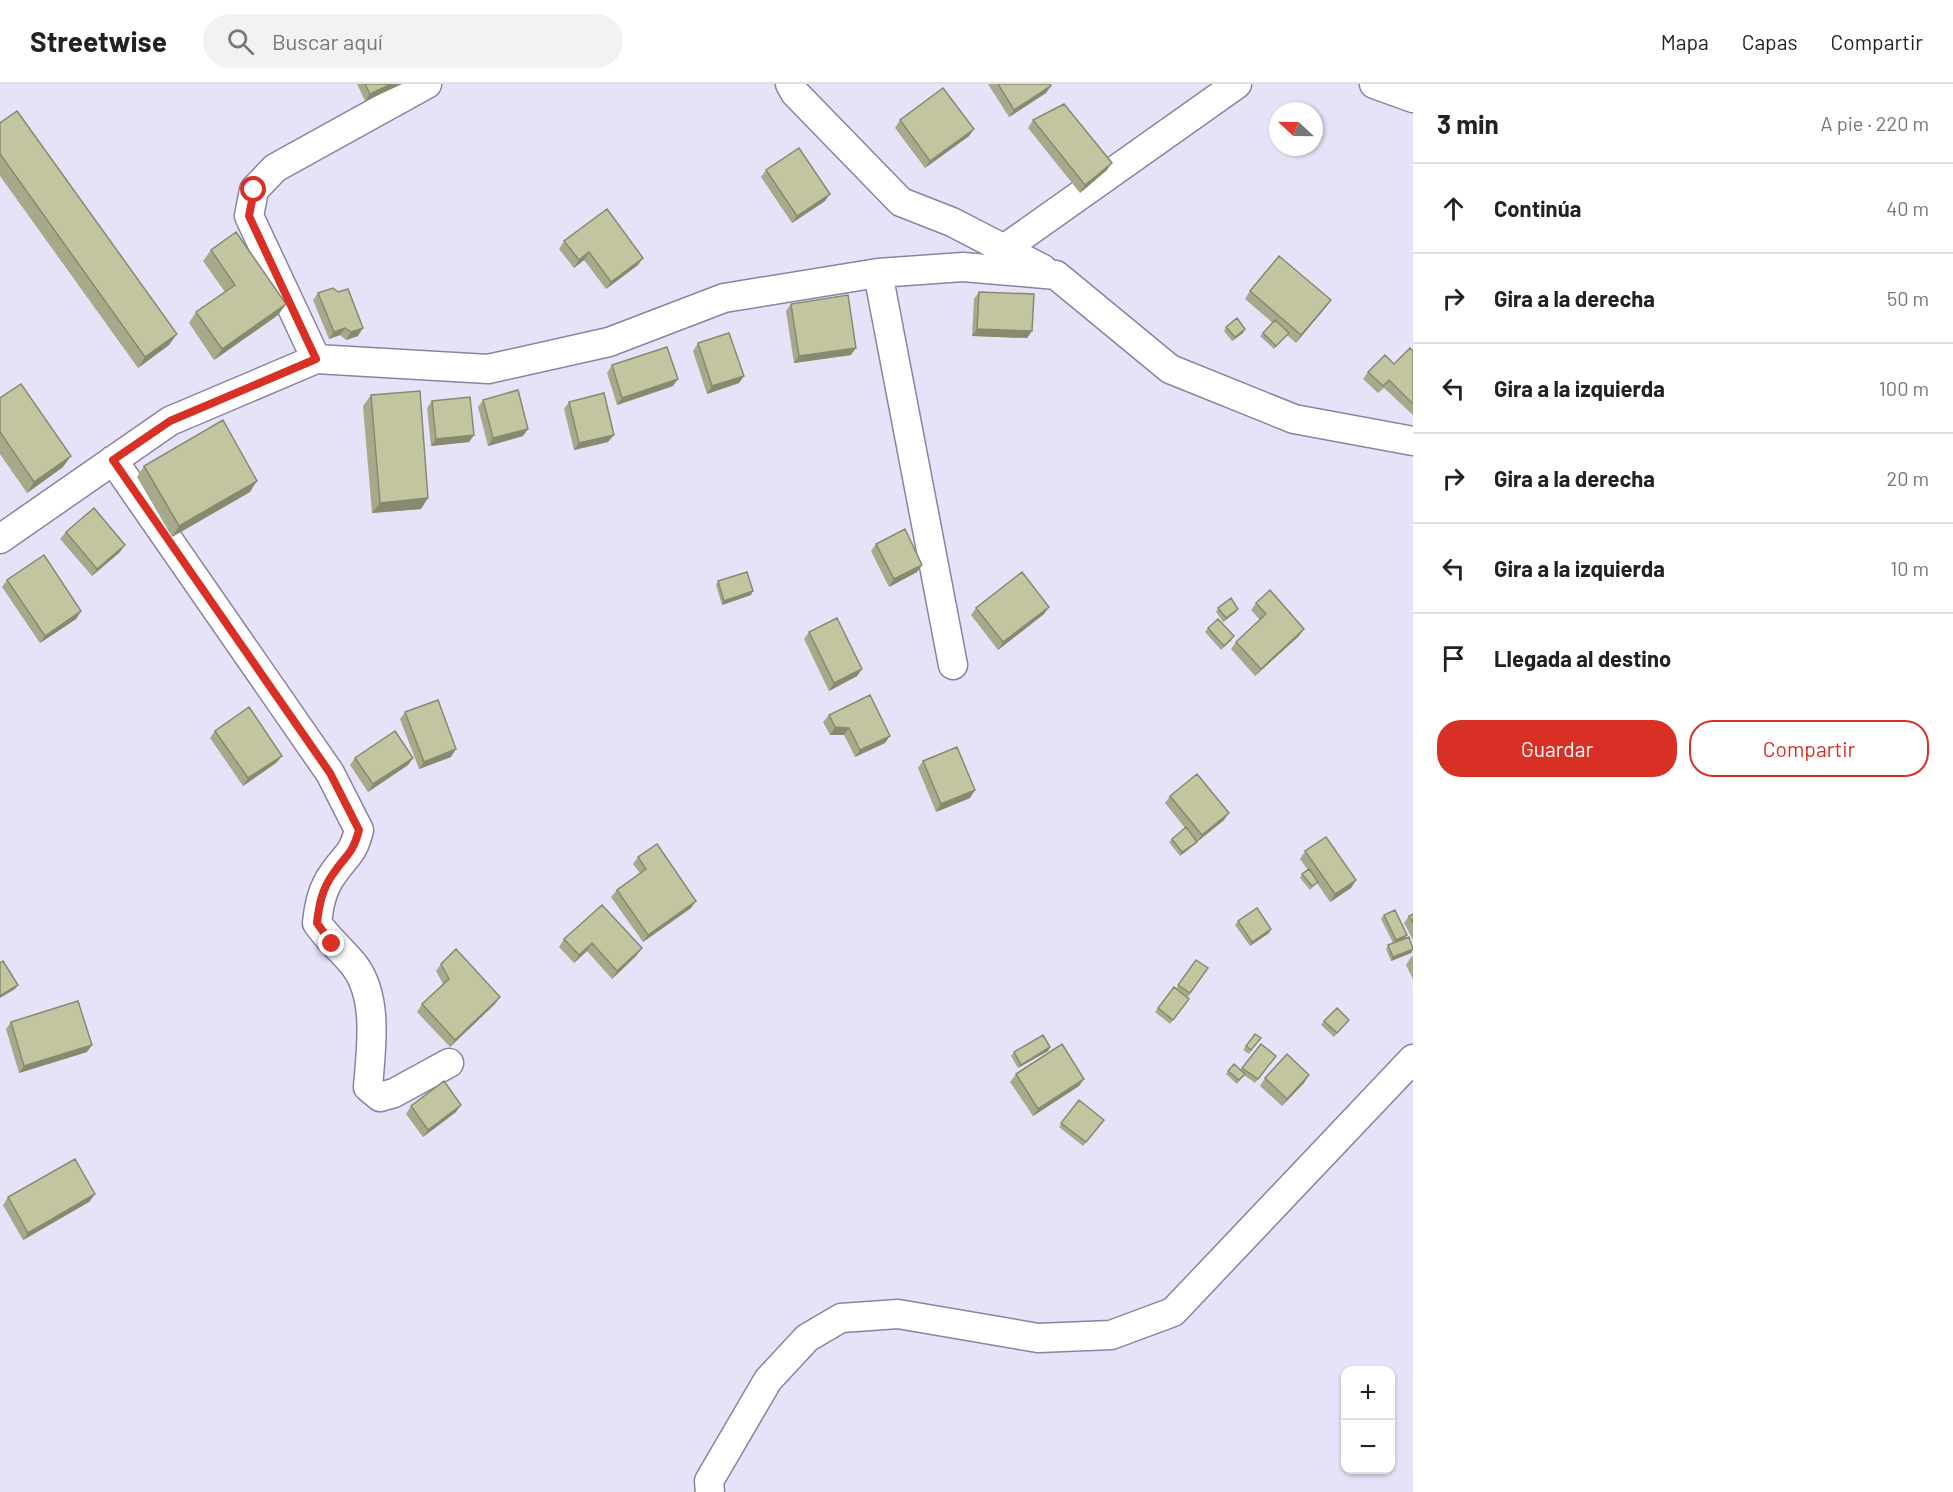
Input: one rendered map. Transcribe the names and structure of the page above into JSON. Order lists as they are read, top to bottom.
{
  "north": "left",
  "page": {
    "header": "Streetwise",
    "search": "Buscar aquí",
    "nav": ["Mapa", "Capas", "Compartir"],
    "heading": ["3 min", "A pie · 220 m"],
    "list": [
      ["Continúa", "40 m"],
      ["Gira a la derecha", "50 m"],
      ["Gira a la izquierda", "100 m"],
      ["Gira a la derecha", "20 m"],
      ["Gira a la izquierda", "10 m"],
      "Llegada al destino"
    ],
    "buttons": ["Guardar", "Compartir"],
    "map_buttons": ["+", "−"]
  }
}
